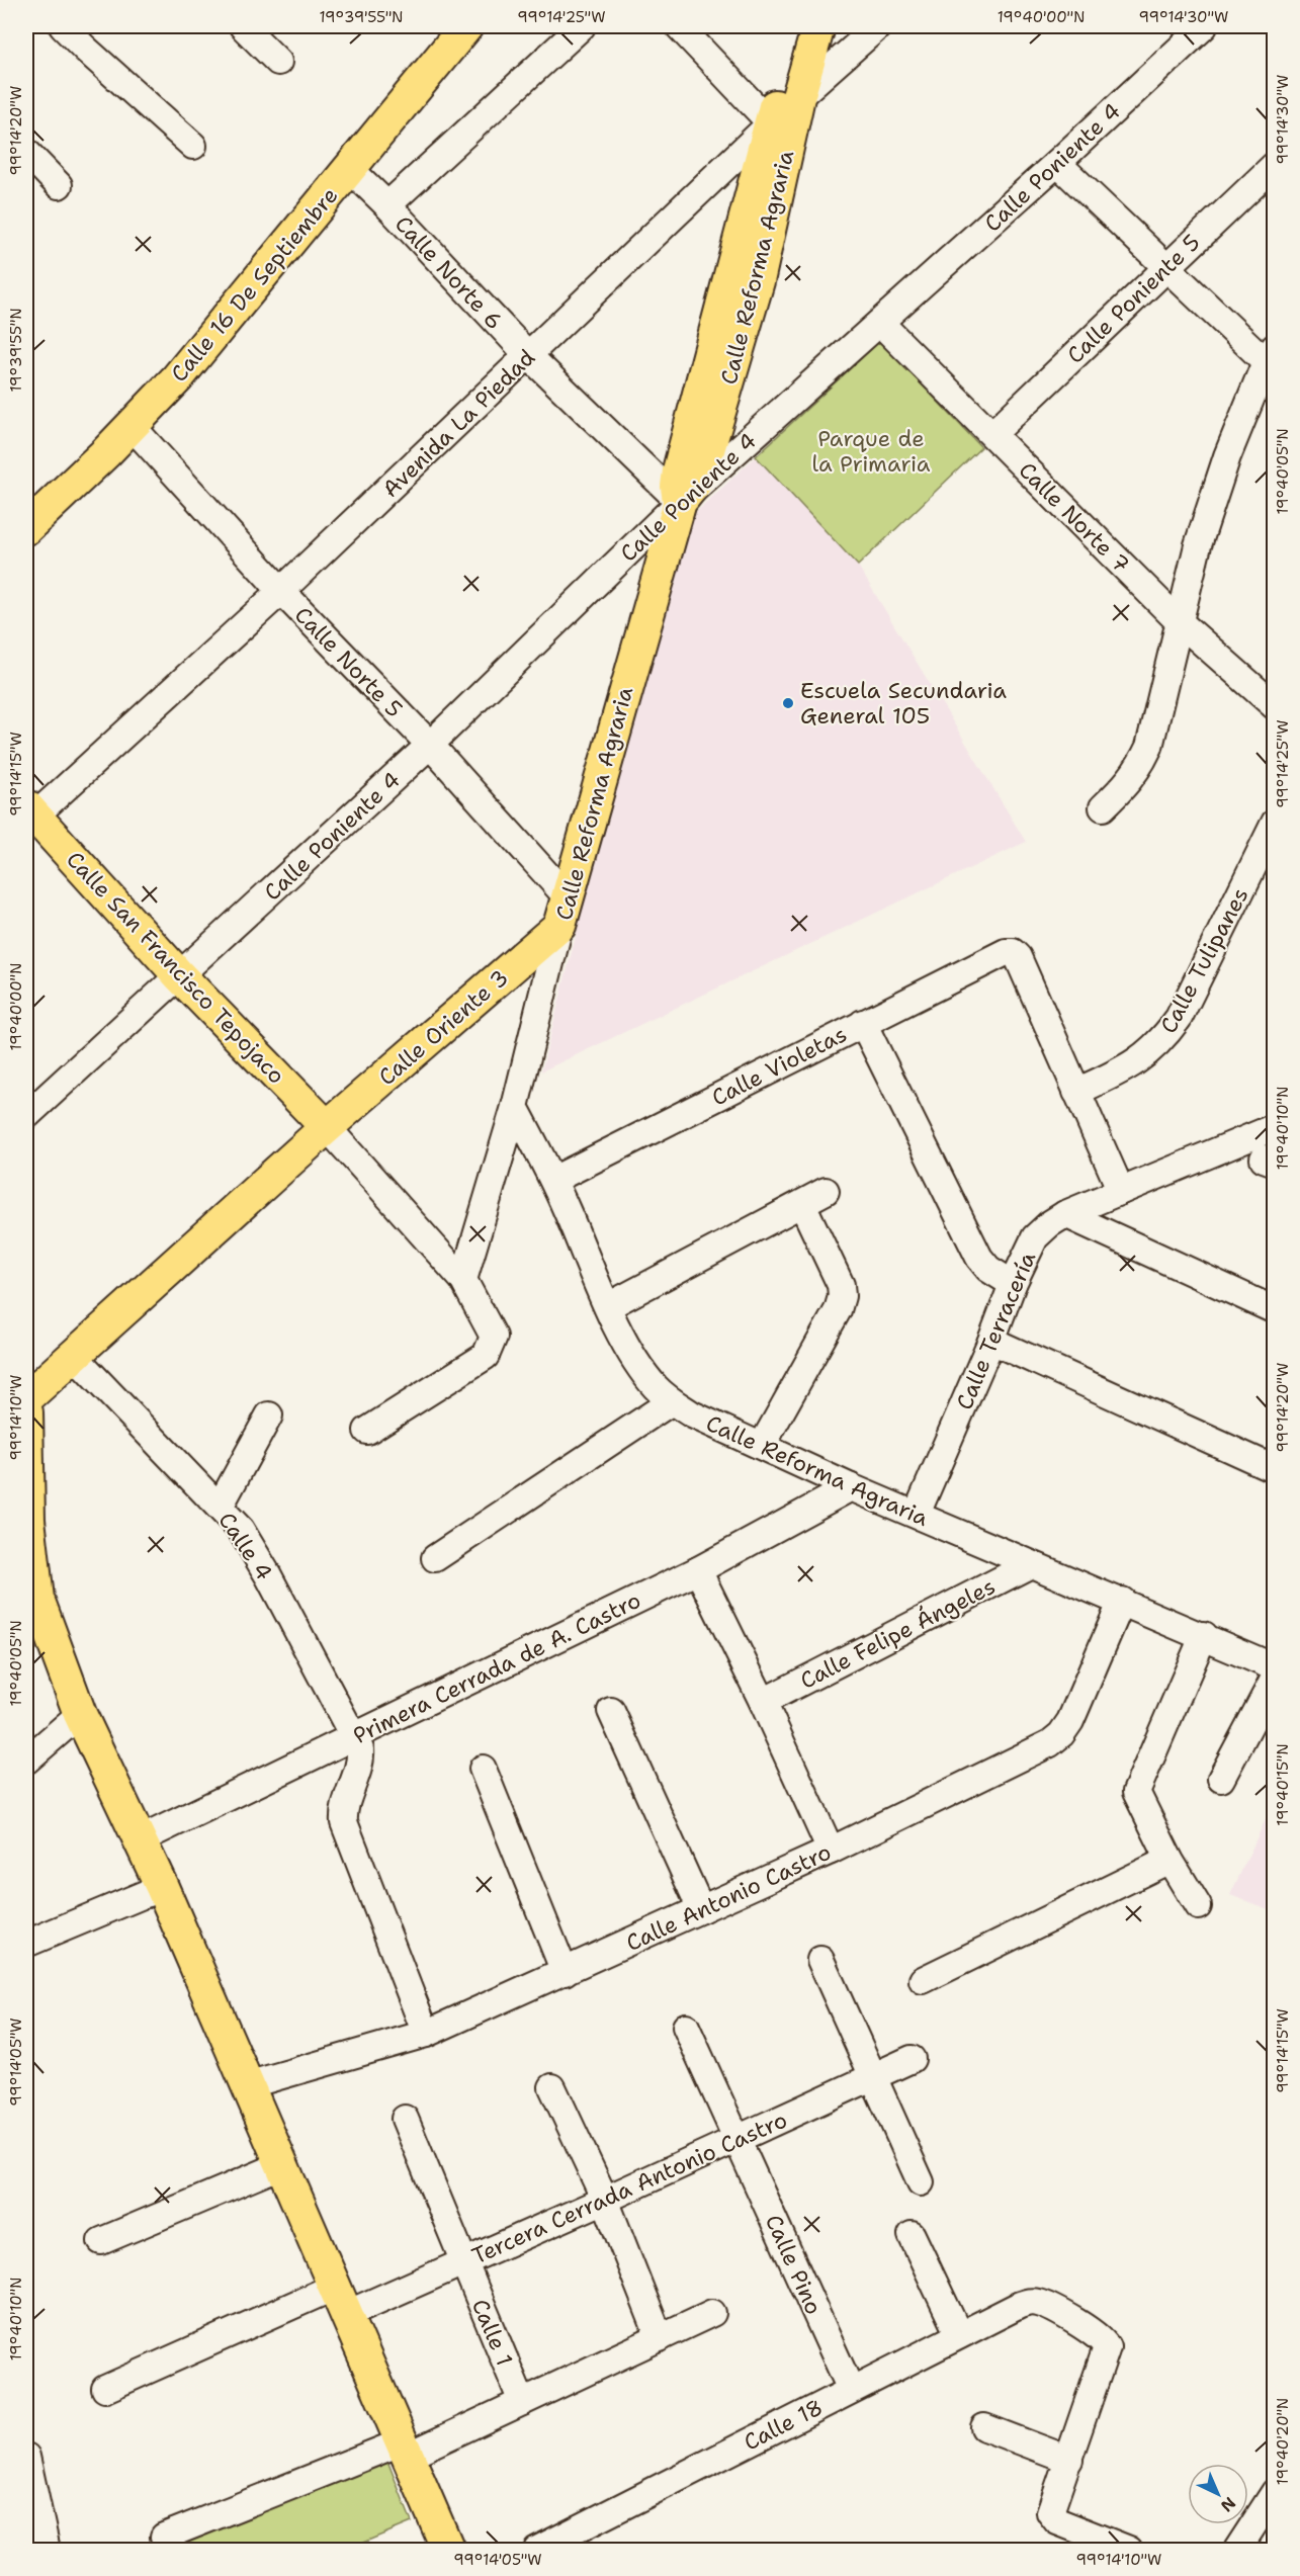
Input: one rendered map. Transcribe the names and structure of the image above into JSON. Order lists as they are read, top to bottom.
{
  "streets": {
    "main road": [
      "Calle Reforma Agraria",
      "Calle 16 De Septiembre",
      "Calle San Francisco Tepojaco",
      "Calle Oriente 3"
    ],
    "street": [
      "Calle Poniente 4",
      "Calle Norte 6",
      "Calle Poniente 5",
      "Avenida La Piedad",
      "Calle Norte 7",
      "Calle Norte 5",
      "Calle Tulipanes",
      "Calle Violetas",
      "Calle Terracería",
      "Calle 4",
      "Calle Felipe Ángeles",
      "Primera Cerrada de A. Castro",
      "Calle Antonio Castro",
      "Tercera Cerrada Antonio Castro",
      "Calle Pino",
      "Calle 1",
      "Calle 18"
    ]
  },
  "crossings": [
    ["Calle Poniente 4", "Calle Reforma Agraria"],
    ["Calle Poniente 4", "Calle Norte 6"],
    ["Calle Poniente 4", "Calle Norte 7"],
    ["Calle Poniente 4", "Calle Norte 5"],
    ["Calle Poniente 4", "Calle San Francisco Tepojaco"],
    ["Calle Reforma Agraria", "Calle Norte 6"],
    ["Calle Reforma Agraria", "Avenida La Piedad"],
    ["Calle Reforma Agraria", "Calle Norte 5"],
    ["Calle Reforma Agraria", "Calle Oriente 3"],
    ["Calle Reforma Agraria", "Calle Violetas"],
    ["Calle Reforma Agraria", "Calle Terracería"],
    ["Calle Reforma Agraria", "Calle Felipe Ángeles"],
    ["Calle Reforma Agraria", "Primera Cerrada de A. Castro"],
    ["Calle Reforma Agraria", "Calle Antonio Castro"],
    ["Calle Norte 6", "Calle 16 De Septiembre"],
    ["Calle Norte 6", "Avenida La Piedad"],
    ["Calle 16 De Septiembre", "Calle Norte 5"],
    ["Calle Poniente 5", "Calle Norte 7"],
    ["Avenida La Piedad", "Calle Norte 5"],
    ["Avenida La Piedad", "Calle San Francisco Tepojaco"],
    ["Calle Norte 5", "Calle Oriente 3"],
    ["Calle Tulipanes", "Calle Violetas"],
    ["Calle San Francisco Tepojaco", "Calle Oriente 3"],
    ["Calle Oriente 3", "Calle 4"],
    ["Calle 4", "Primera Cerrada de A. Castro"],
    ["Tercera Cerrada Antonio Castro", "Calle Pino"],
    ["Tercera Cerrada Antonio Castro", "Calle 1"],
    ["Calle Pino", "Calle 18"]
  ],
  "parks": ["Parque de la Primaria"],
  "places": ["Escuela Secundaria General 105"],
  "north": "bottom right",
  "coordinates": [
    "19°39'55\"N",
    "99°14'25\"W",
    "19°40'00\"N",
    "99°14'30\"W",
    "99°14'20\"W",
    "19°40'05\"N",
    "99°14'15\"W",
    "19°40'10\"N",
    "99°14'10\"W",
    "19°40'15\"N",
    "99°14'05\"W",
    "19°40'20\"N"
  ]
}
